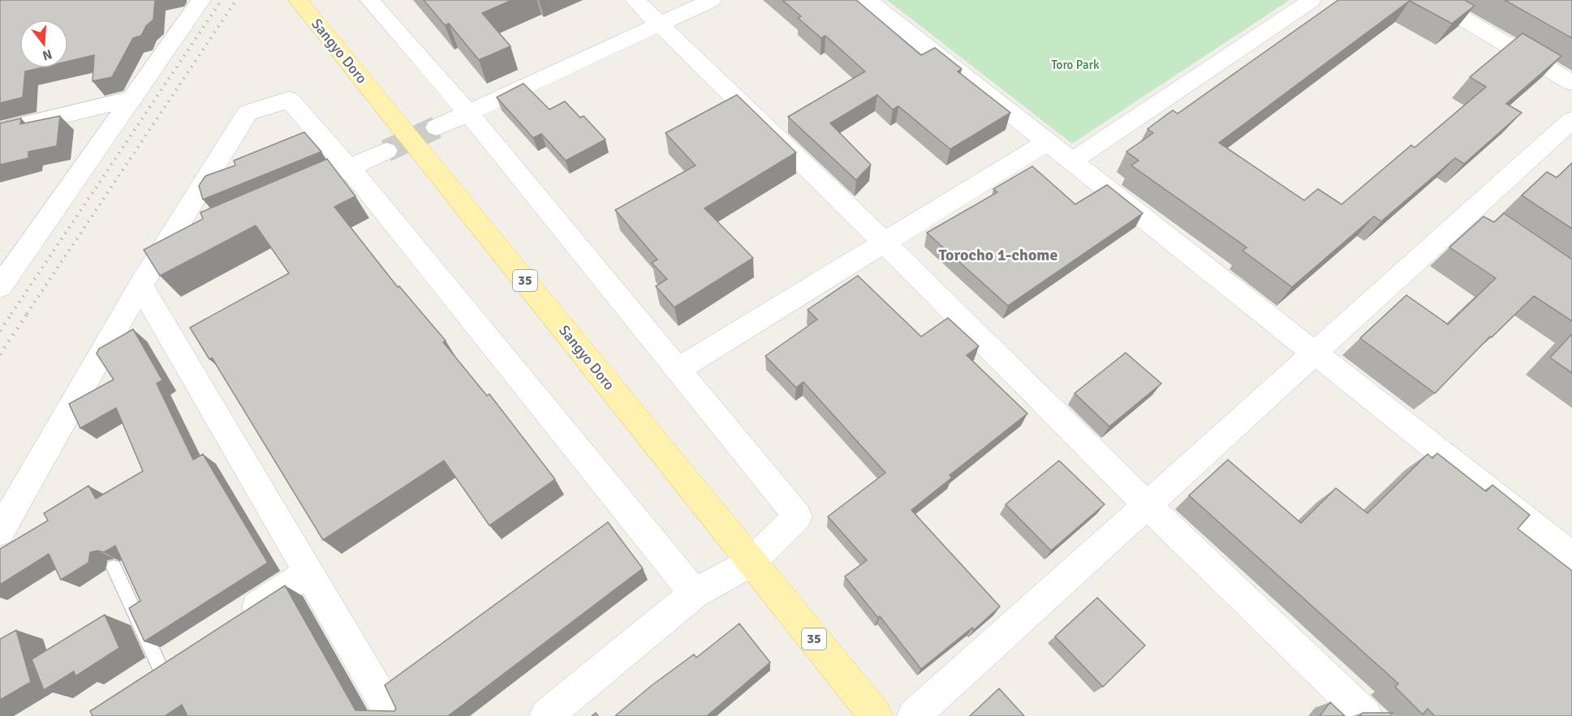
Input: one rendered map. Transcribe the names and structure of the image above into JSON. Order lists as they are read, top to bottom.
{
  "streets": {
    "main road": ["Sangyo Doro", "35"]
  },
  "districts": ["Torocho 1-chome"],
  "parks": ["Toro Park"],
  "north": "bottom"
}
